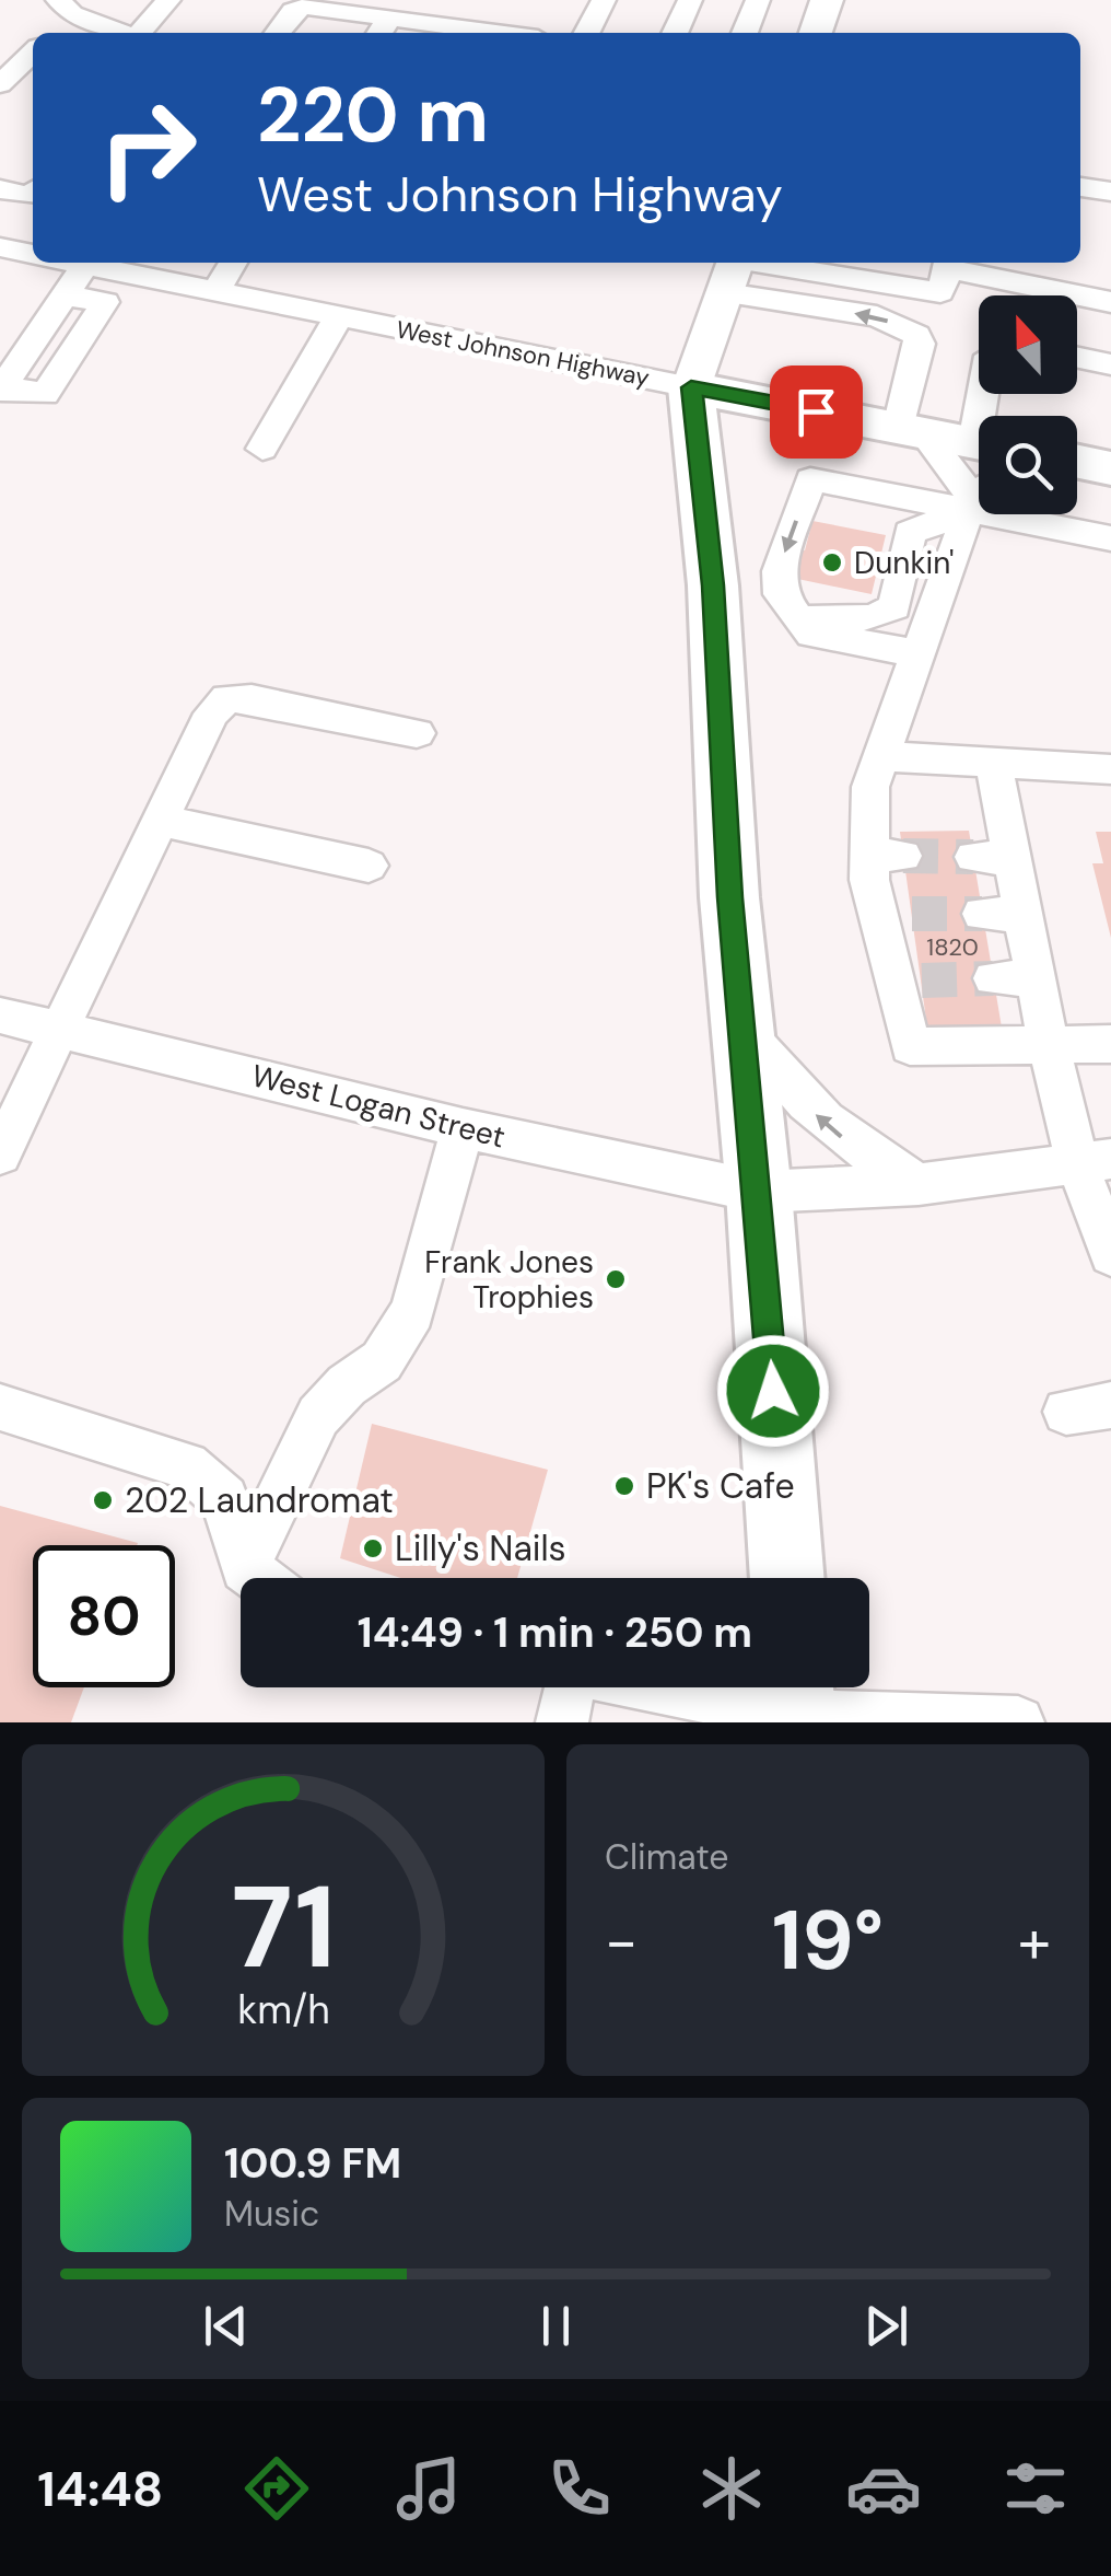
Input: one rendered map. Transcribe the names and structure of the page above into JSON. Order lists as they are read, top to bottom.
{
  "streets": {
    "highway": ["West Johnson Highway"],
    "street": ["West Logan Street"]
  },
  "places": [
    "Dunkin'",
    "Frank Jones Trophies",
    "PK's Cafe",
    "202 Laundromat",
    "Lilly's Nails"
  ],
  "house_numbers": ["1820"],
  "north": "top",
  "page": {
    "turn": ["220 m", "West Johnson Highway"],
    "limit": "80",
    "trip": "14:49 · 1 min · 250 m",
    "tile": "Climate",
    "heat": ["−", "19°", "+"],
    "song": ["100.9 FM", "Music"],
    "tabs": "14:48",
    "gauge": ["71", "km/h"]
  }
}
